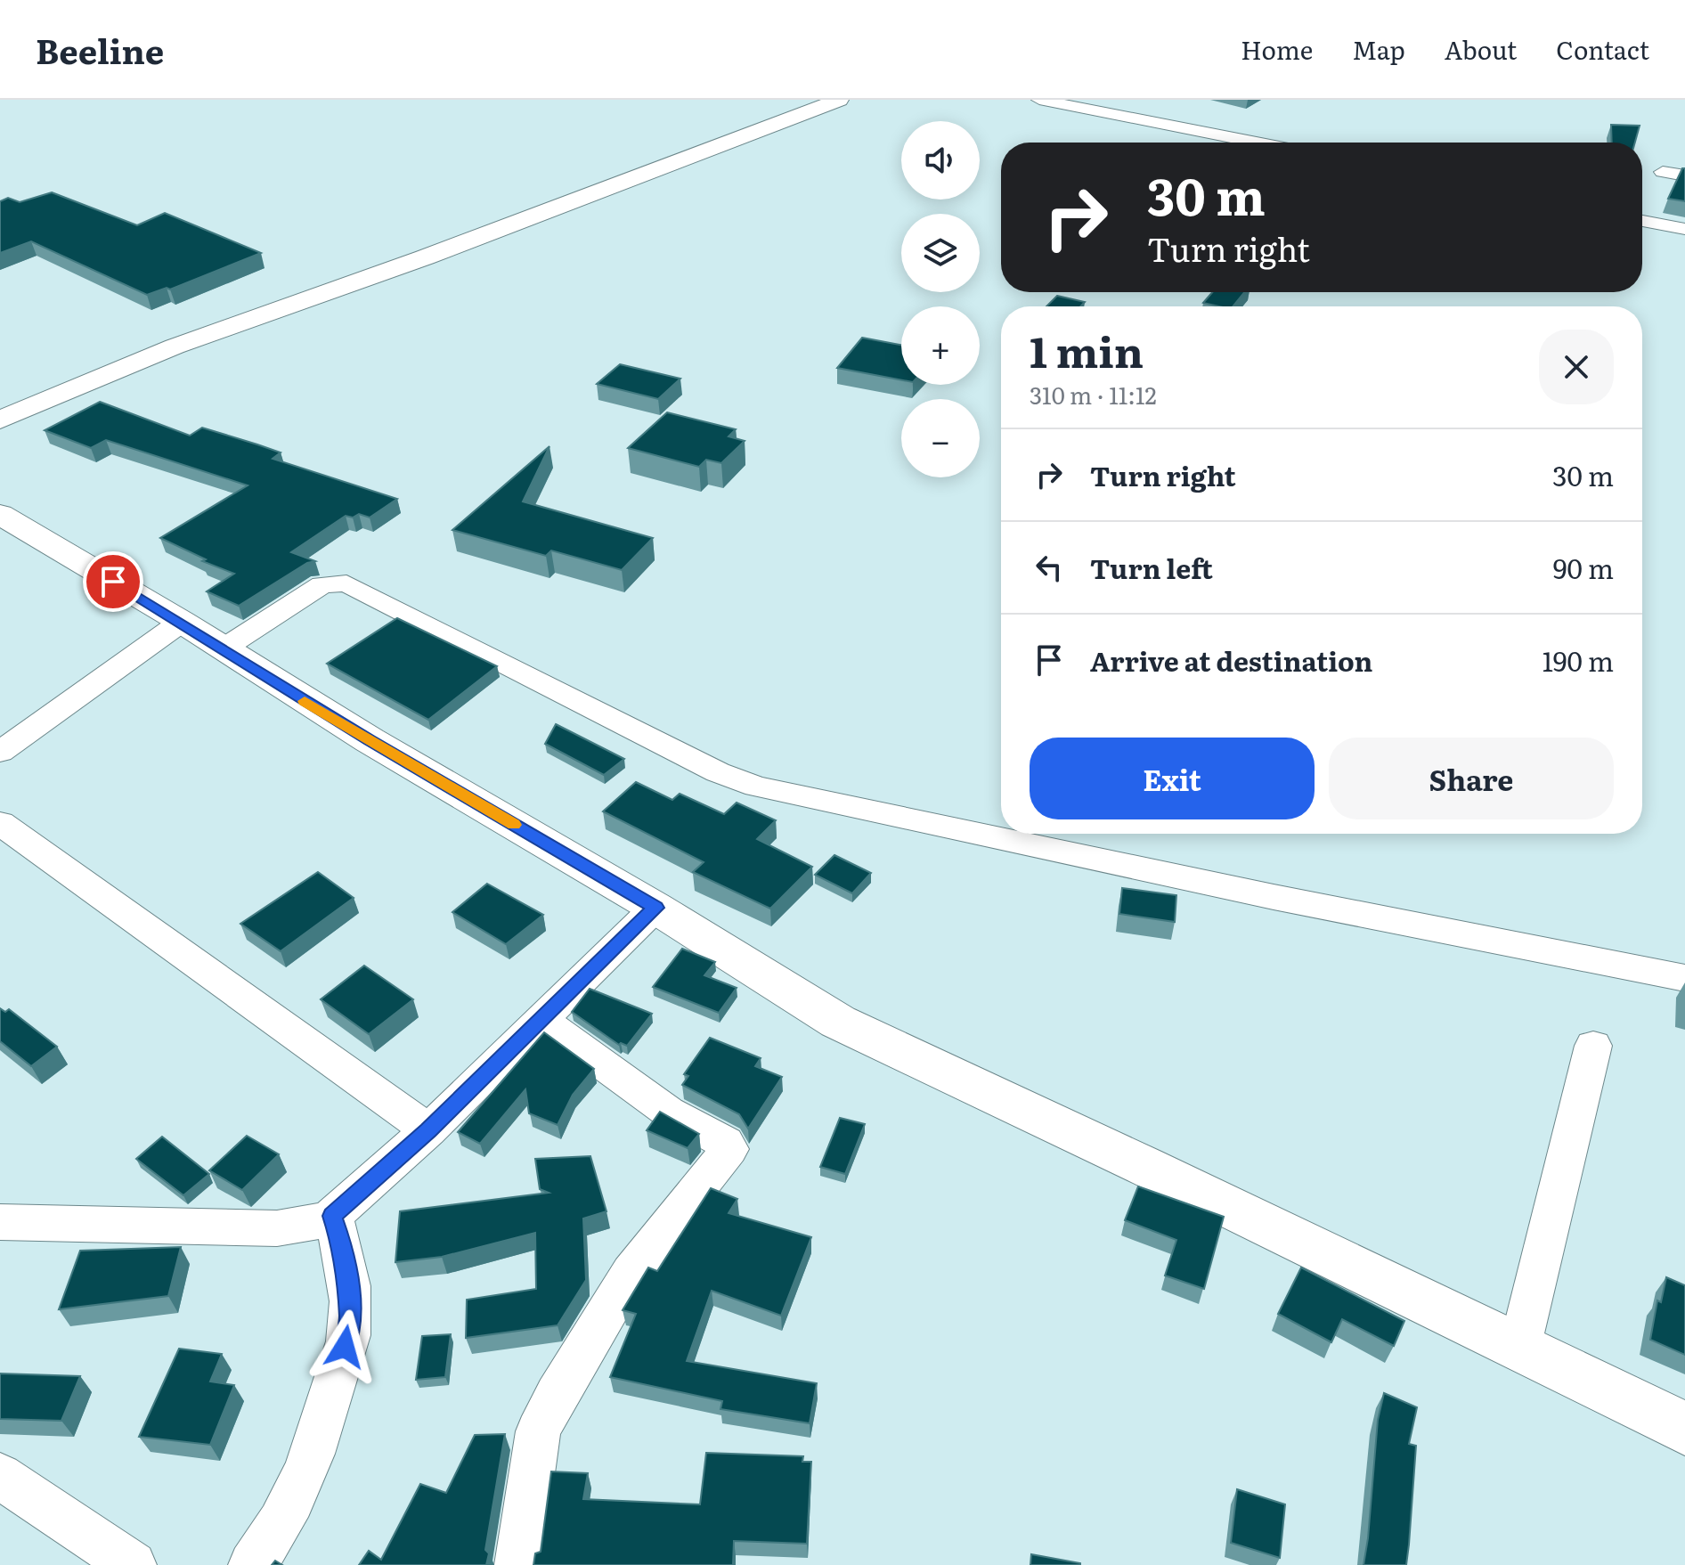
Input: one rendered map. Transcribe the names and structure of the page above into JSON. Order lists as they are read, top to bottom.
{
  "page": {
    "header": "Beeline",
    "nav": [
      "Home",
      "Map",
      "About",
      "Contact"
    ],
    "map_buttons": ["+", "−"],
    "turn": ["30 m", "Turn right"],
    "heading": ["1 min", "310 m · 11:12"],
    "list": [
      {
        "name": "Turn right",
        "value": "30 m"
      },
      {
        "name": "Turn left",
        "value": "90 m"
      },
      {
        "name": "Arrive at destination",
        "value": "190 m"
      }
    ],
    "buttons": ["Exit", "Share"]
  }
}
